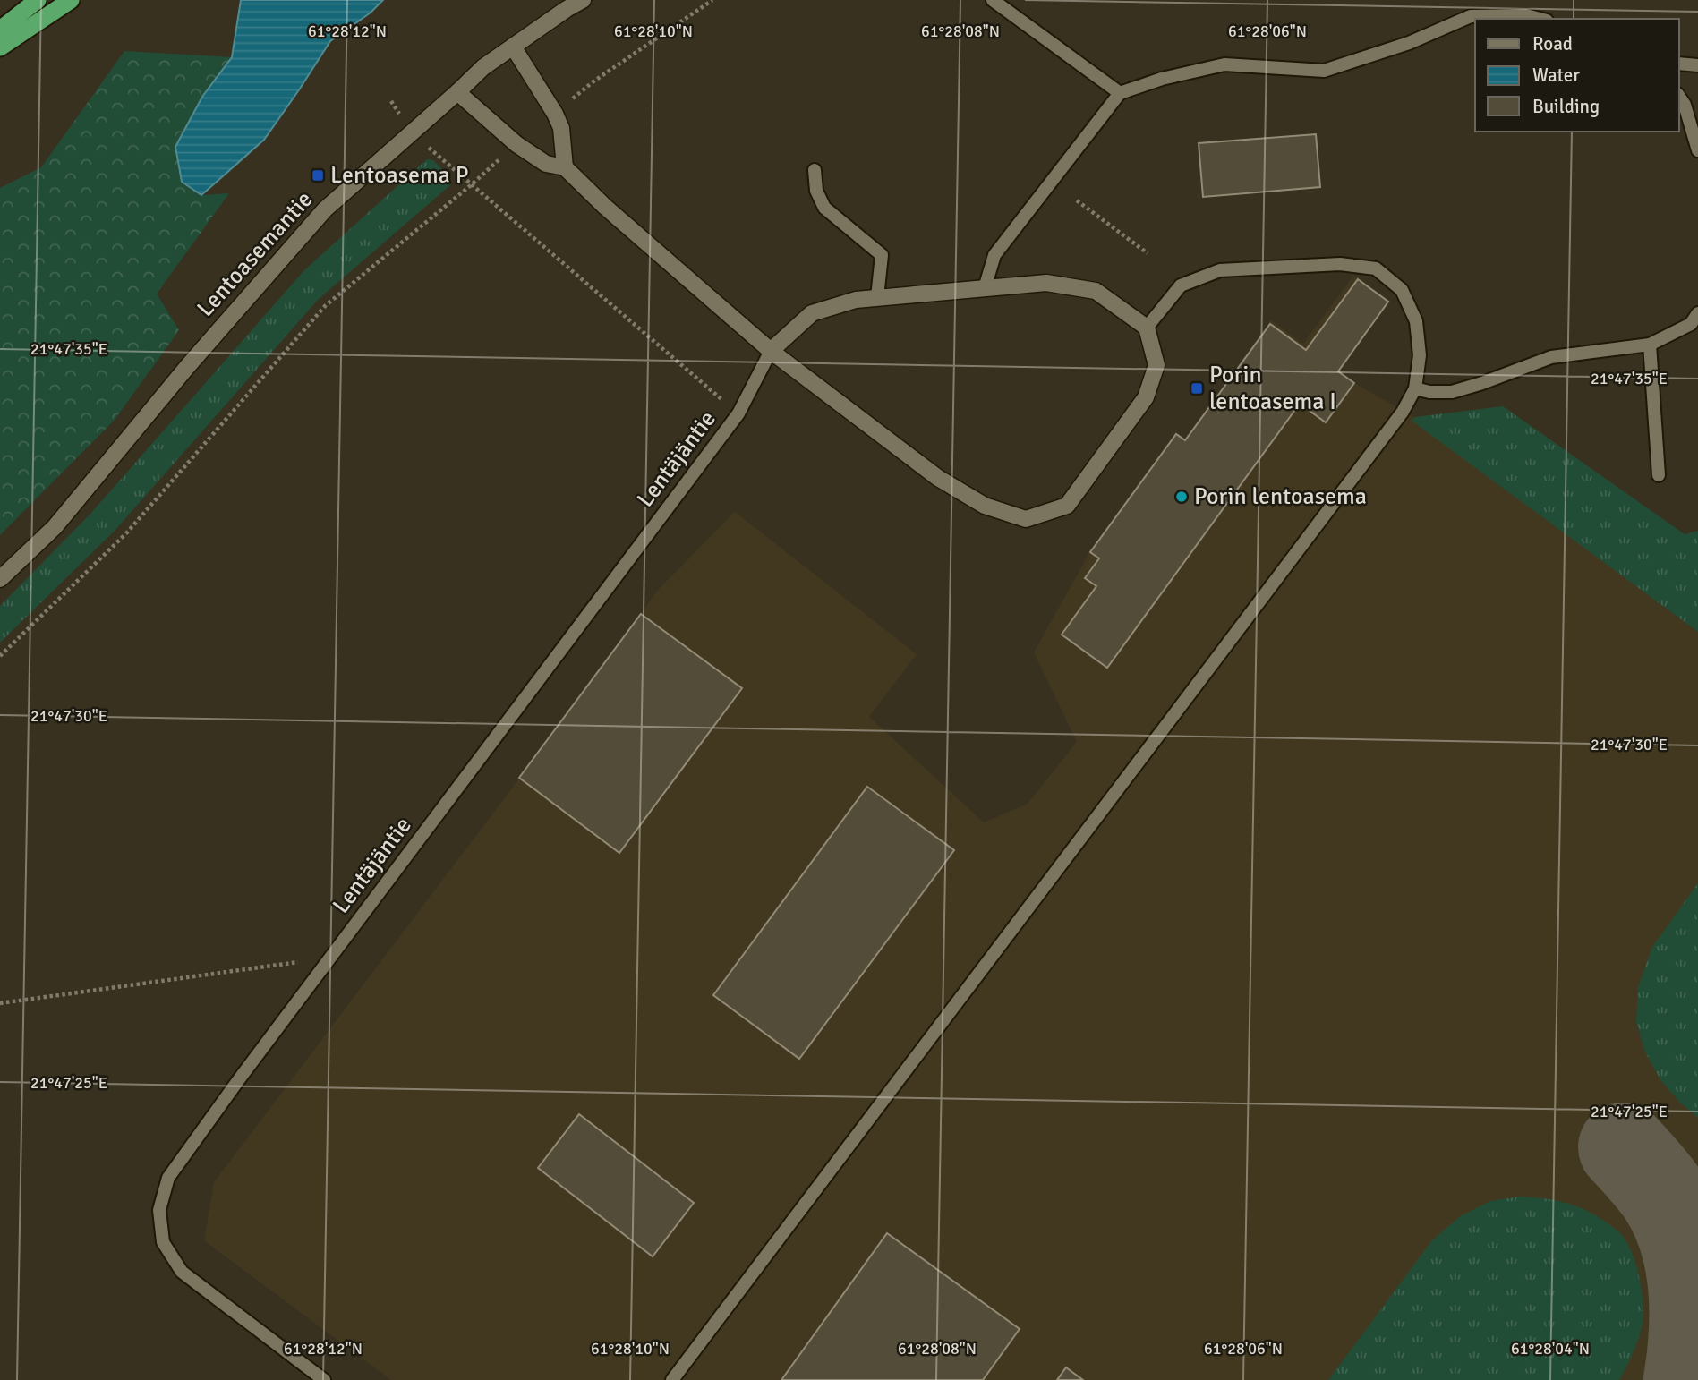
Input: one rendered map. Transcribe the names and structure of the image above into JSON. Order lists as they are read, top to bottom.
{
  "streets": {
    "street": ["Lentoasemantie"],
    "lane": ["Lentäjäntie"]
  },
  "places": {
    "transit": ["Lentoasema P", "Porin lentoasema I"],
    "other": ["Porin lentoasema"]
  },
  "legend": ["Road", "Water", "Building"],
  "coordinates": [
    "61°28'12\"N",
    "61°28'10\"N",
    "61°28'08\"N",
    "61°28'06\"N",
    "21°47'35\"E",
    "21°47'30\"E",
    "21°47'25\"E",
    "61°28'04\"N"
  ]
}
